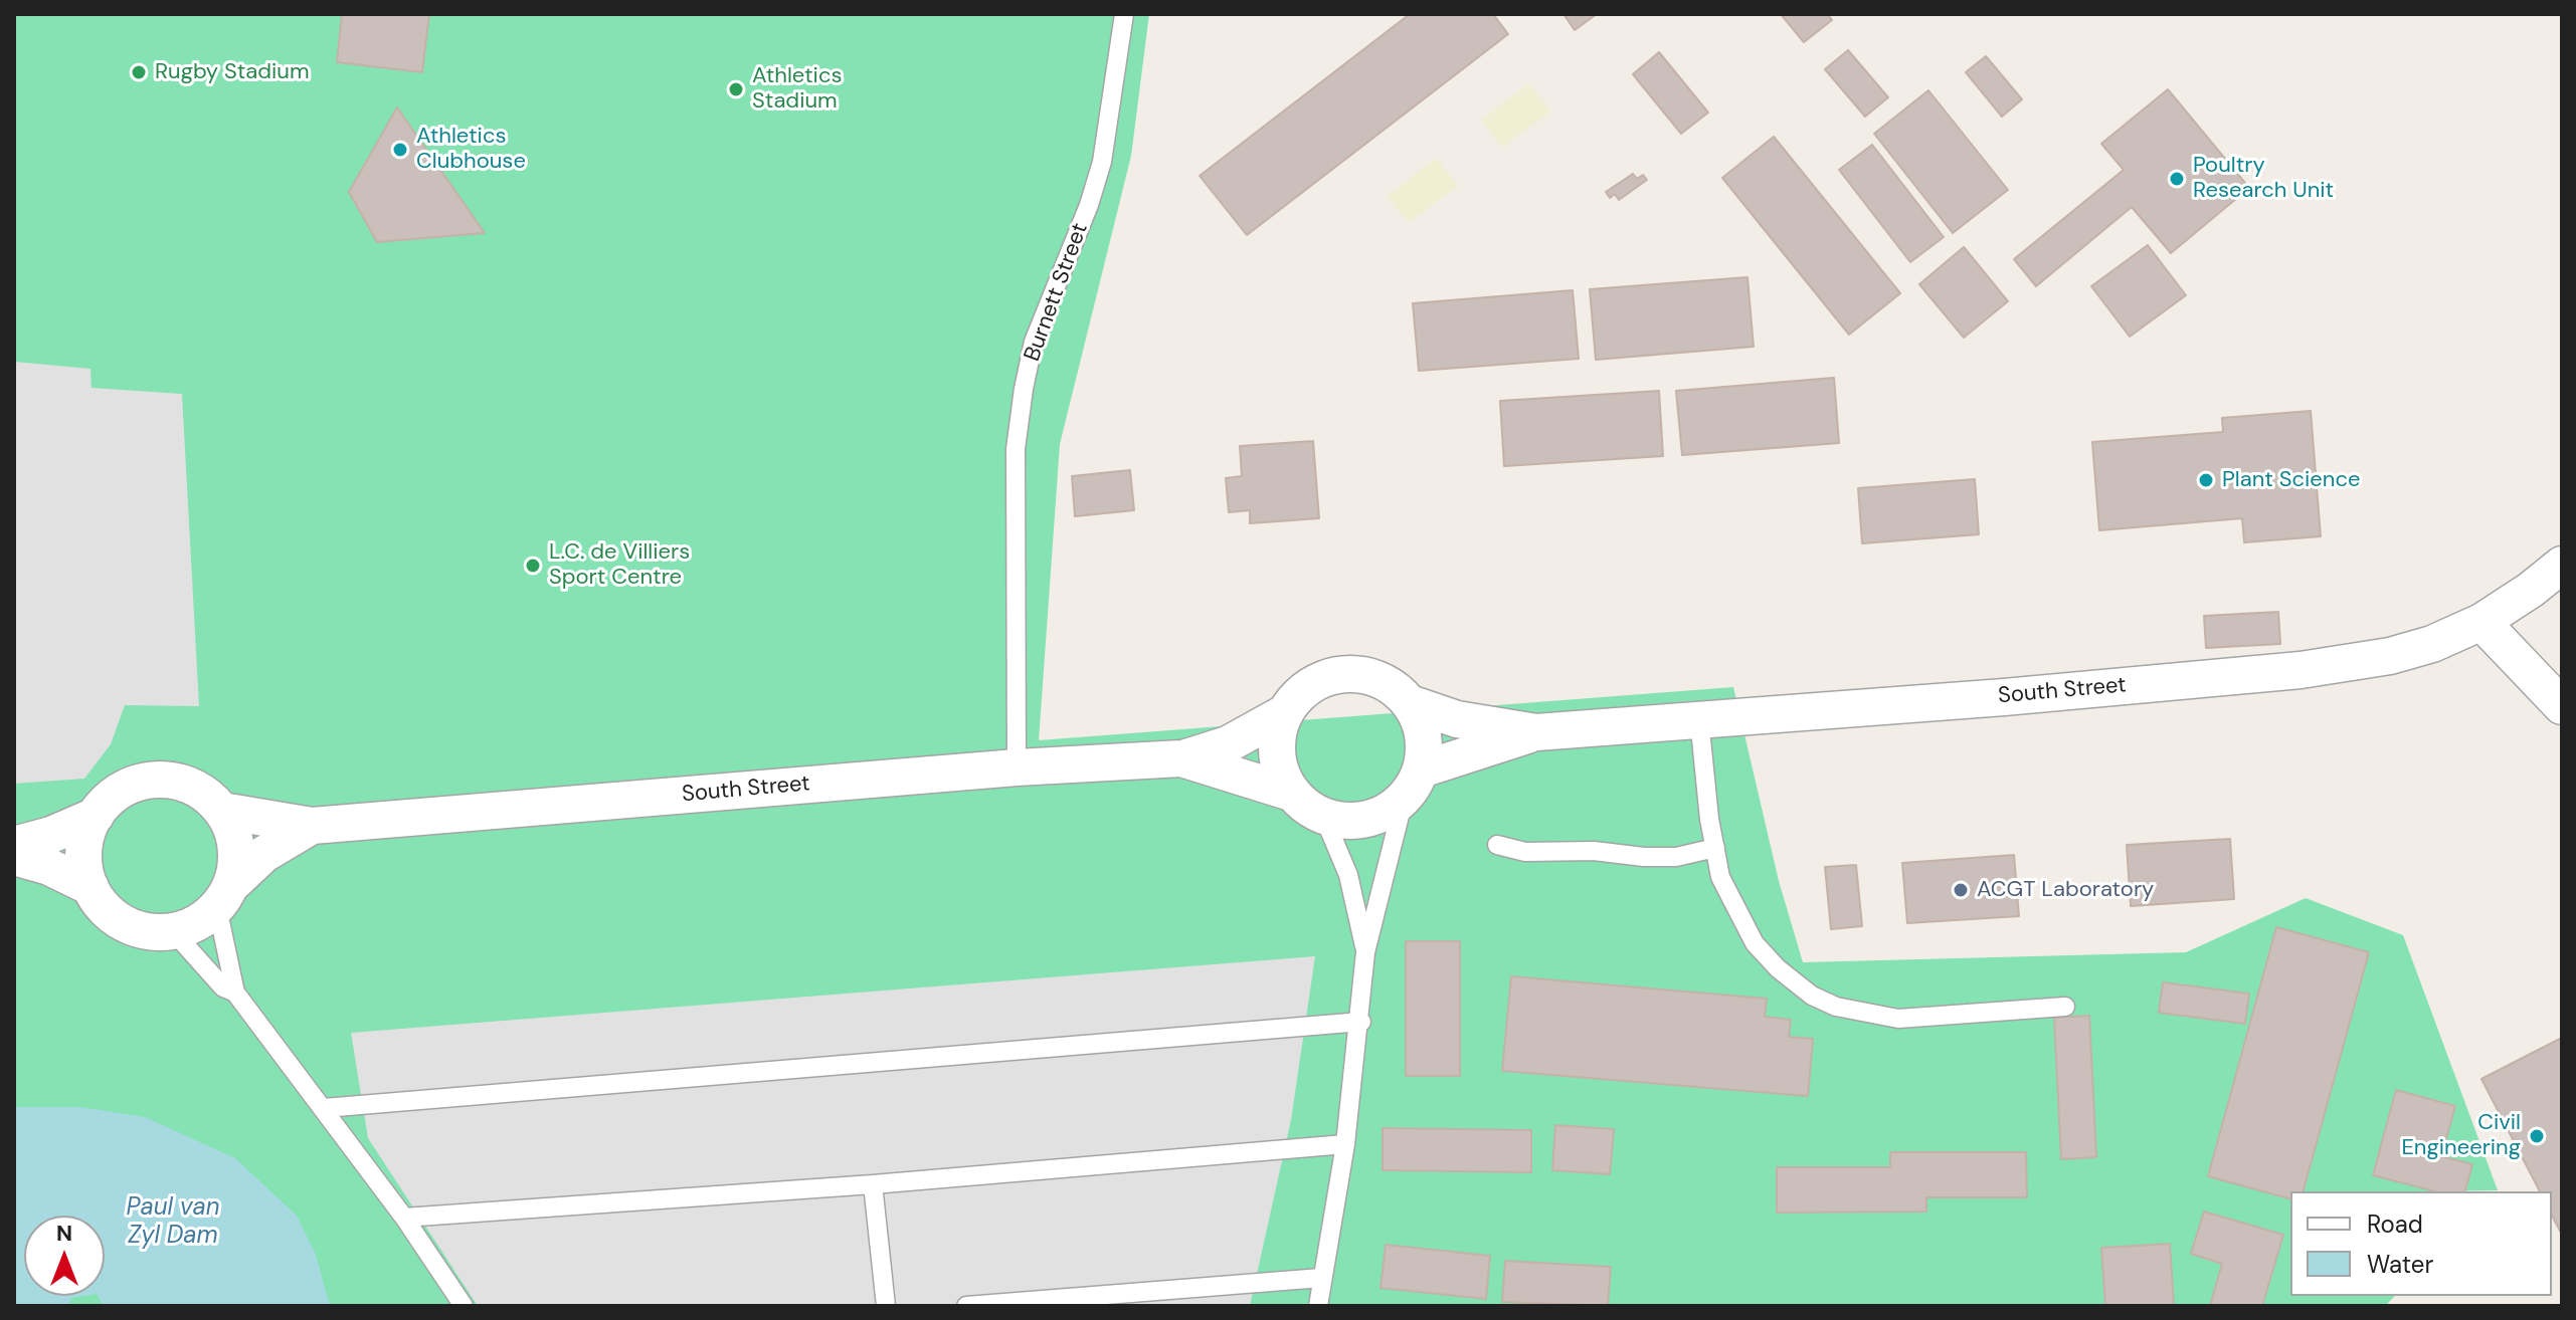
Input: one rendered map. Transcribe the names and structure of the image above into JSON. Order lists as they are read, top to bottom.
{
  "streets": {
    "street": ["South Street"],
    "lane": ["Burnett Street"]
  },
  "crossings": [
    ["Burnett Street", "South Street"]
  ],
  "water": ["Paul van Zyl Dam"],
  "places": [
    "Rugby Stadium",
    "Athletics Stadium",
    "Athletics Clubhouse",
    "Poultry Research Unit",
    "Plant Science",
    "L.C. de Villiers Sport Centre",
    "ACGT Laboratory",
    "Civil Engineering"
  ],
  "legend": ["Road", "Water"],
  "north": "top"
}
